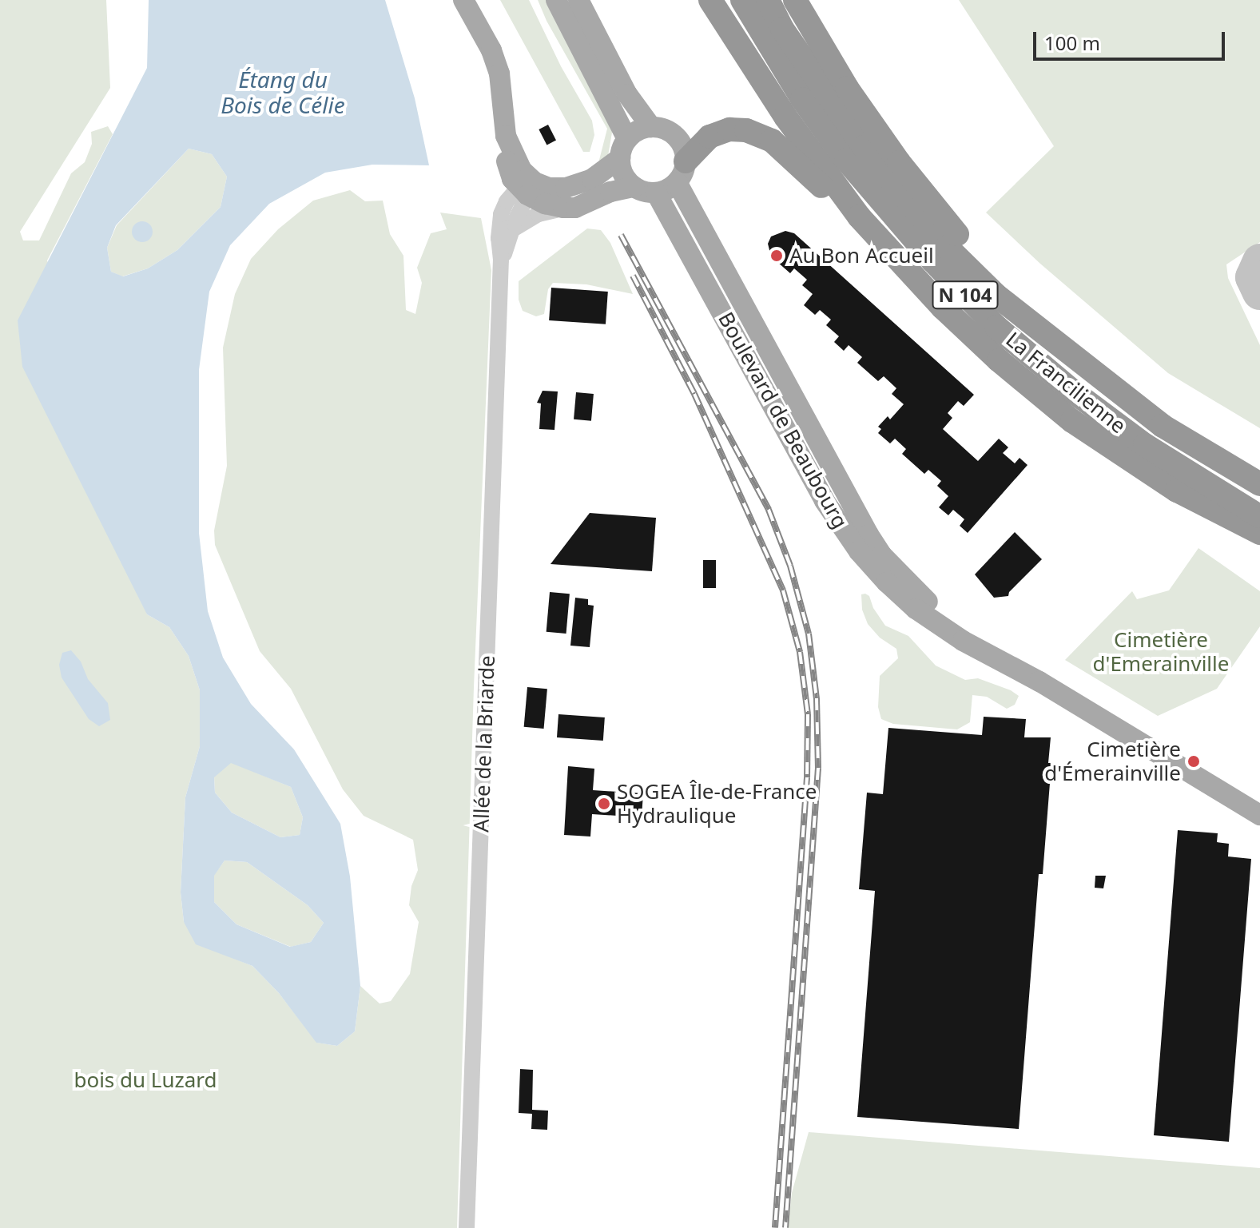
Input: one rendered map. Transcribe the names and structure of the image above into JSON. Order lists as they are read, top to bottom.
{
  "streets": {
    "highway": ["N 104", "La Francilienne"],
    "main road": ["Boulevard de Beaubourg"],
    "street": ["Allée de la Briarde"]
  },
  "water": ["Étang du Bois de Célie"],
  "parks": ["Cimetière d'Emerainville", "bois du Luzard"],
  "places": ["Au Bon Accueil", "Cimetière d'Émerainville", "SOGEA Île-de-France Hydraulique"],
  "scale_bar": "100 m"
}
